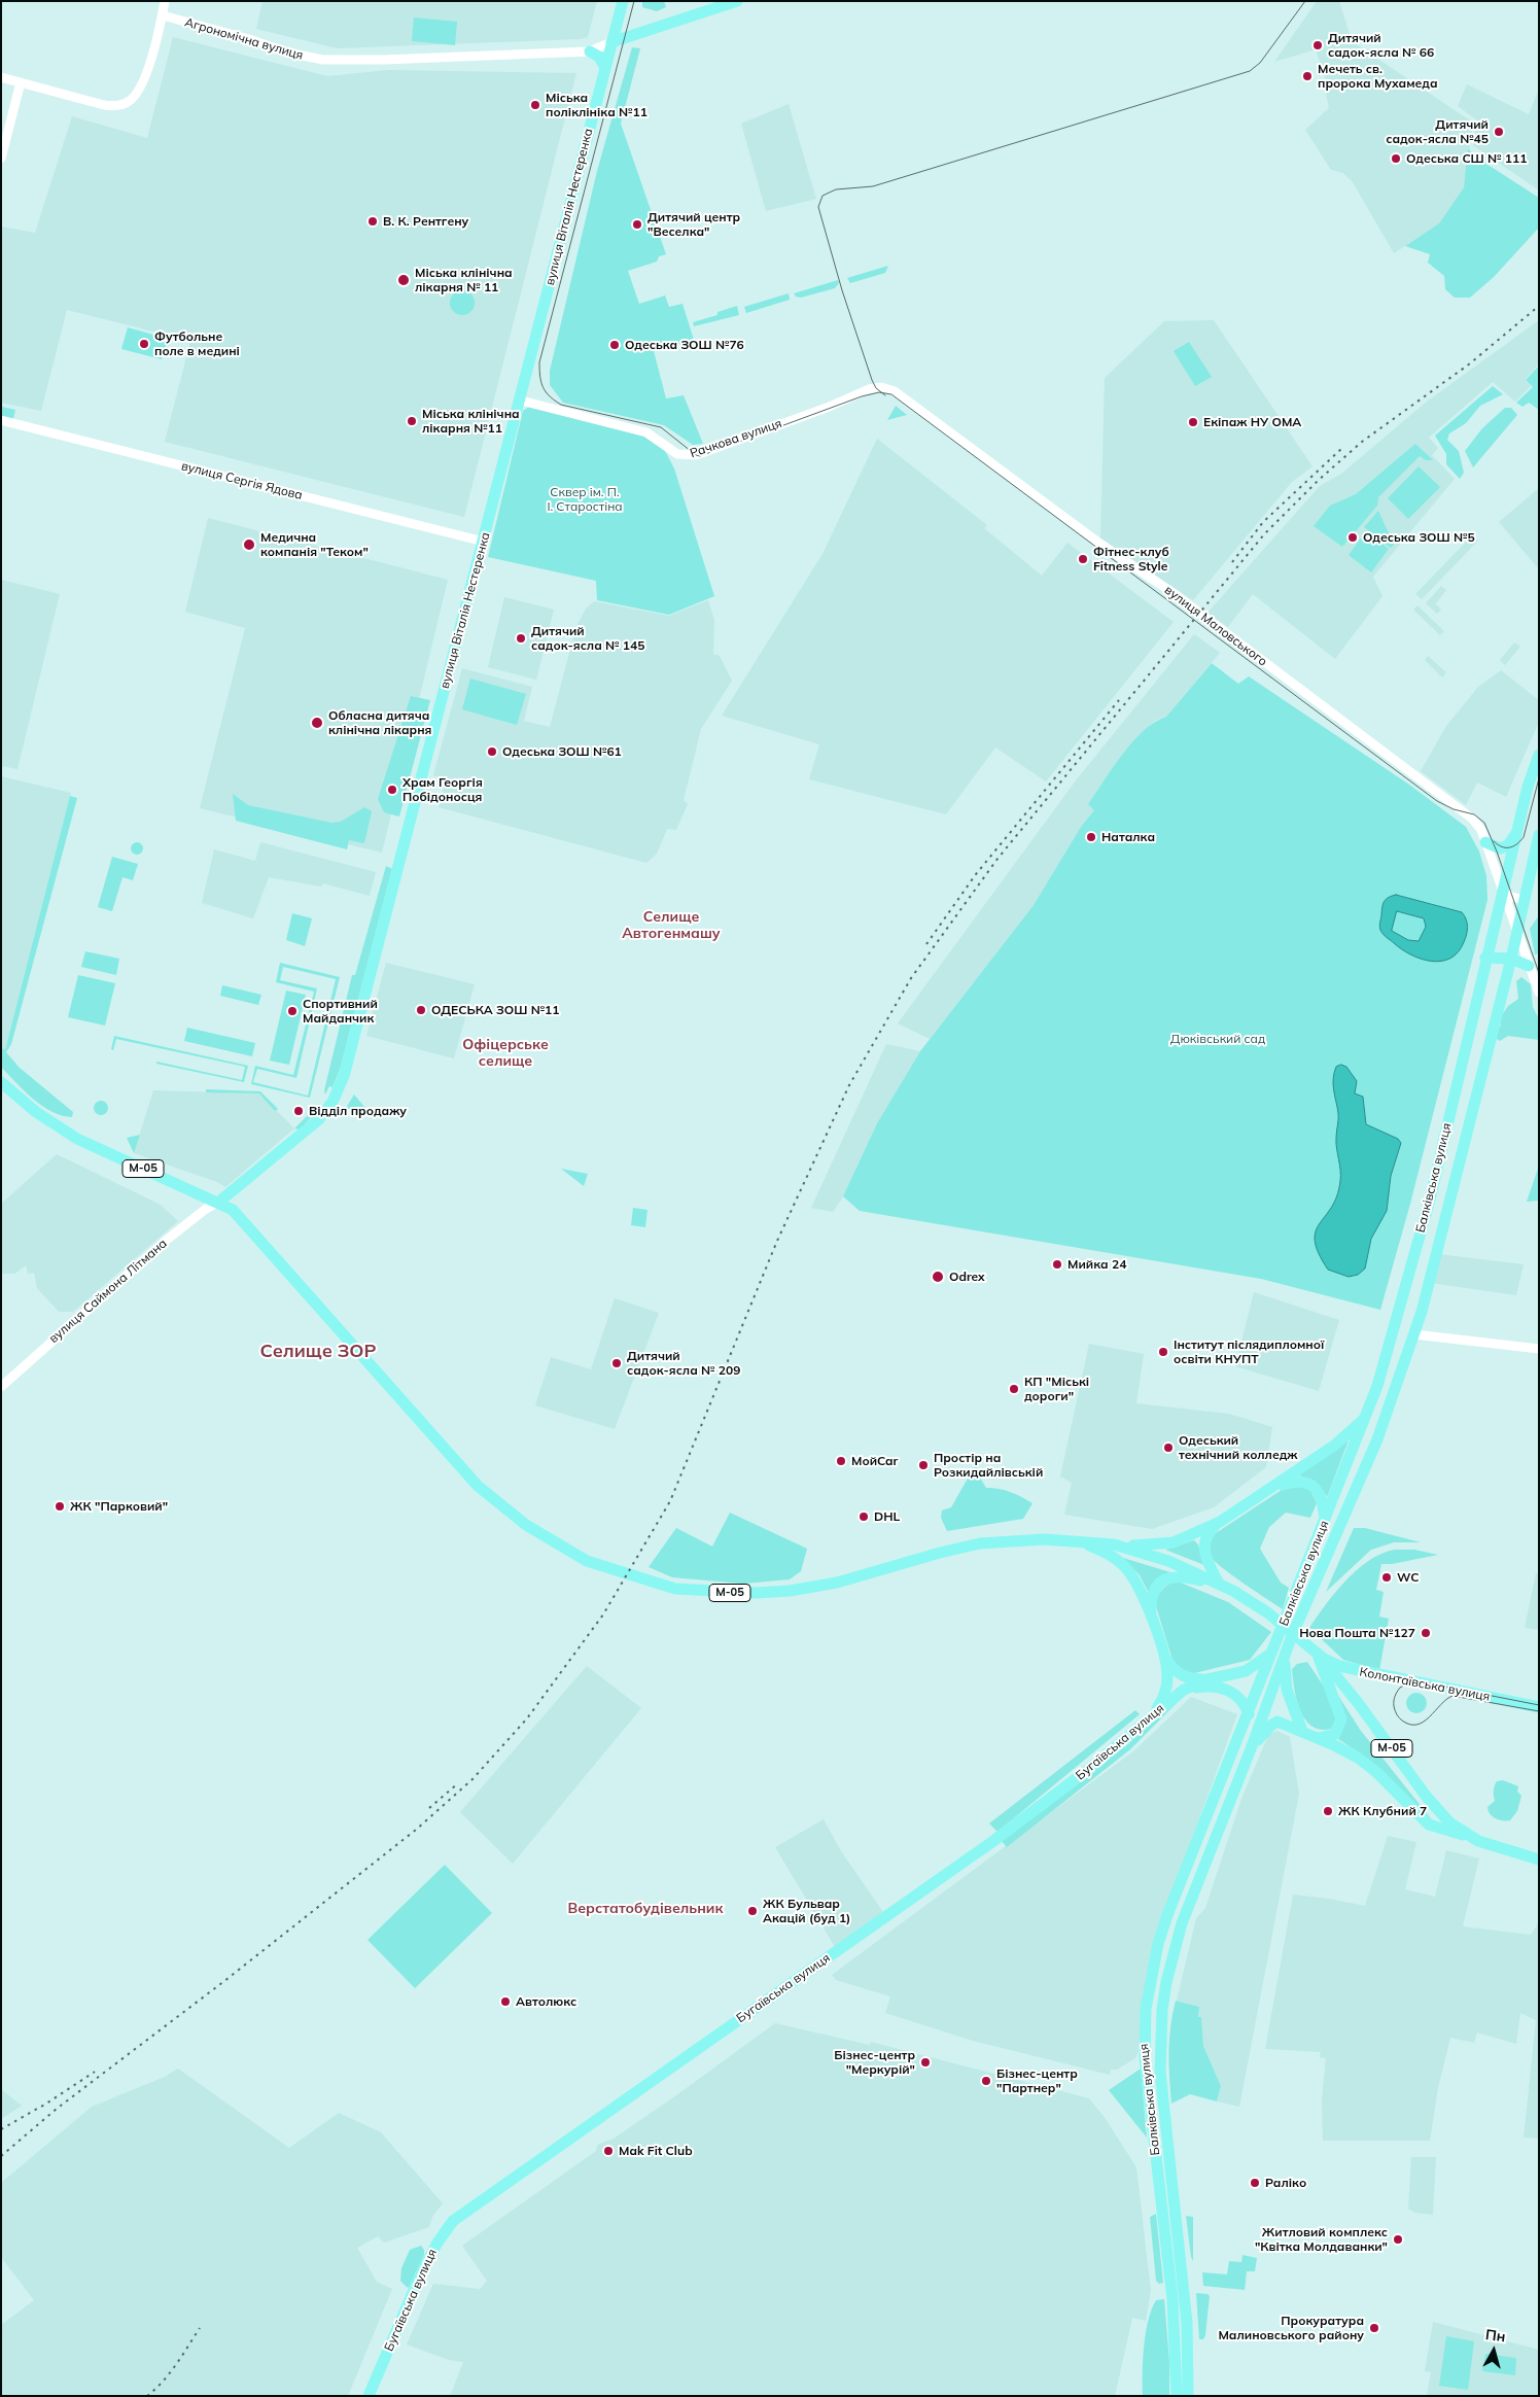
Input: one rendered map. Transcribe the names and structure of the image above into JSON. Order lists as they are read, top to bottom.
{
  "streets": {
    "main road": [
      "вулиця Віталія Нестеренка",
      "М-05",
      "Балківська вулиця",
      "Колонтаївська вулиця",
      "Бугаївська вулиця"
    ],
    "street": [
      "Агрономічна вулиця",
      "Рачкова вулиця",
      "вулиця Сергія Ядова",
      "вулиця Маловського",
      "вулиця Саймона Літмана"
    ]
  },
  "crossings": [
    ["Агрономічна вулиця", "вулиця Віталія Нестеренка"],
    ["вулиця Віталія Нестеренка", "Рачкова вулиця"],
    ["вулиця Віталія Нестеренка", "вулиця Сергія Ядова"],
    ["вулиця Віталія Нестеренка", "М-05"],
    ["вулиця Віталія Нестеренка", "вулиця Саймона Літмана"],
    ["Рачкова вулиця", "вулиця Маловського"],
    ["вулиця Маловського", "Балківська вулиця"],
    ["М-05", "вулиця Саймона Літмана"],
    ["М-05", "Колонтаївська вулиця"],
    ["Балківська вулиця", "Бугаївська вулиця"]
  ],
  "districts": [
    "Селище Автогенмашу",
    "Офіцерське селище",
    "Селище ЗОР",
    "Верстатобудівельник"
  ],
  "parks": ["Сквер ім. П. І. Старостіна", "Дюківський сад"],
  "places": [
    "Дитячий садок-ясла № 66",
    "Мечеть св. пророка Мухамеда",
    "Міська поліклініка №11",
    "Дитячий садок-ясла №45",
    "Одеська СШ № 111",
    "В. К. Рентгену",
    "Дитячий центр \"Веселка\"",
    "Міська клінічна лікарня № 11",
    "Футбольне поле в медині",
    "Одеська ЗОШ №76",
    "Міська клінічна лікарня №11",
    "Екіпаж НУ ОМА",
    "Одеська ЗОШ №5",
    "Медична компанія \"Теком\"",
    "Фітнес-клуб Fitness Style",
    "Дитячий садок-ясла № 145",
    "Обласна дитяча клінічна лікарня",
    "Одеська ЗОШ №61",
    "Храм Георгія Побідоносця",
    "Наталка",
    "ОДЕСЬКА ЗОШ №11",
    "Спортивний Майданчик",
    "Відділ продажу",
    "Мийка 24",
    "Odrex",
    "Інститут післядипломної освіти КНУПТ",
    "Дитячий садок-ясла № 209",
    "КП \"Міські дороги\"",
    "Одеський технічний колледж",
    "МойCar",
    "Простір на Розкидайлівській",
    "ЖК \"Парковий\"",
    "DHL",
    "WC",
    "Нова Пошта №127",
    "ЖК Клубний 7",
    "ЖК Бульвар Акацій (буд 1)",
    "Автолюкс",
    "Бізнес-центр \"Меркурій\"",
    "Бізнес-центр \"Партнер\"",
    "Mak Fit Club",
    "Раліко",
    "Житловий комплекс \"Квітка Молдаванки\"",
    "Прокуратура Малиновського району"
  ],
  "north": "top"
}
